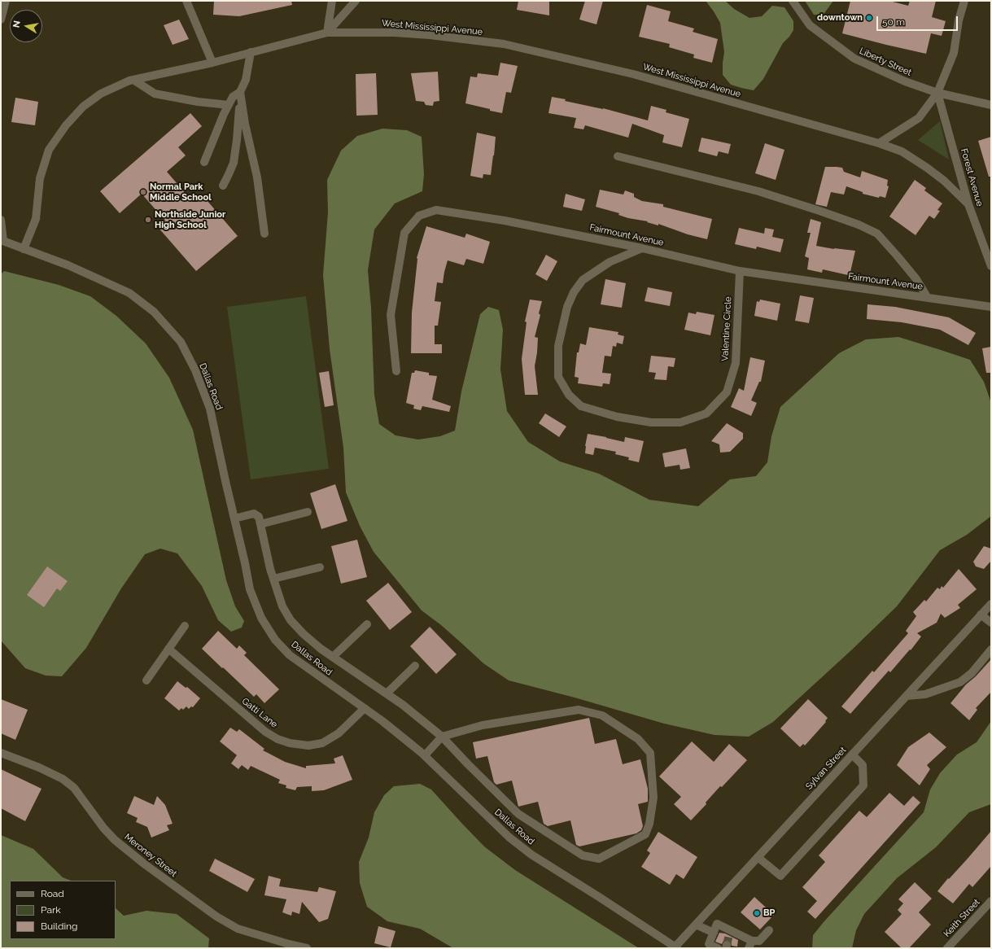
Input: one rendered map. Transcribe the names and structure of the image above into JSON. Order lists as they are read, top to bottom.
{
  "streets": {
    "street": [
      "West Mississippi Avenue",
      "Liberty Street",
      "Forest Avenue",
      "Fairmount Avenue",
      "Valentine Circle",
      "Dallas Road",
      "Gatti Lane",
      "Sylvan Street",
      "Meroney Street",
      "Keith Street"
    ]
  },
  "crossings": [
    ["West Mississippi Avenue", "Forest Avenue"],
    ["West Mississippi Avenue", "Dallas Road"],
    ["Liberty Street", "Forest Avenue"],
    ["Fairmount Avenue", "Valentine Circle"],
    ["Dallas Road", "Gatti Lane"],
    ["Dallas Road", "Sylvan Street"]
  ],
  "places": [
    "downtown",
    "Normal Park Middle School",
    "Northside Junior High School",
    "BP"
  ],
  "legend": ["Road", "Park", "Building"],
  "scale_bar": "50 m",
  "north": "left"
}
